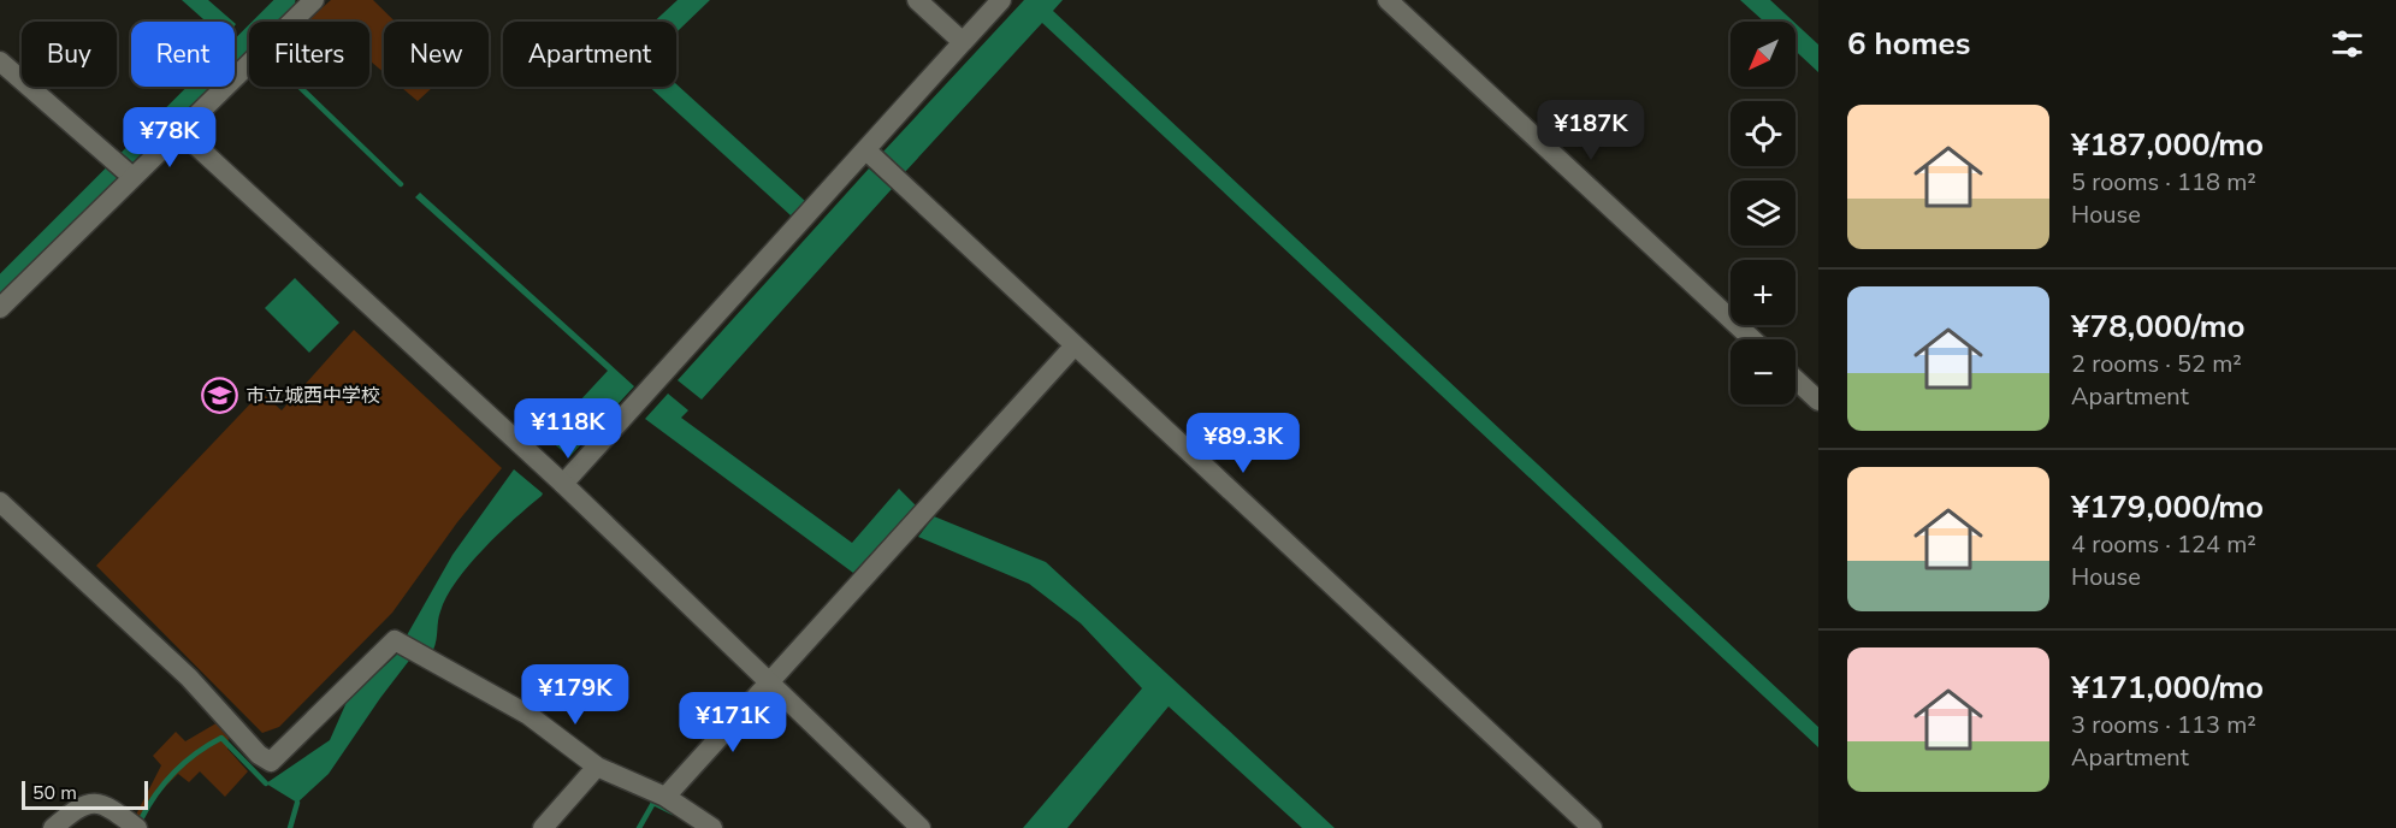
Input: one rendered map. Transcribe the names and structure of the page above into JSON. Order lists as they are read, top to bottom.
{
  "places": {
    "school or university": ["市立城西中学校"]
  },
  "scale_bar": "50 m",
  "north": "bottom left",
  "page": {
    "heading": "6 homes",
    "map_buttons": ["+", "−"],
    "chip": [
      "Buy",
      "Rent",
      "Filters",
      "New",
      "Apartment"
    ],
    "list": [
      {
        "name": "¥187,000/mo",
        "note": "5 rooms · 118 m² · House"
      },
      {
        "name": "¥78,000/mo",
        "note": "2 rooms · 52 m² · Apartment"
      },
      {
        "name": "¥179,000/mo",
        "note": "4 rooms · 124 m² · House"
      },
      {
        "name": "¥171,000/mo",
        "note": "3 rooms · 113 m² · Apartment"
      }
    ],
    "price": [
      "¥187K",
      "¥78K",
      "¥118K",
      "¥89.3K",
      "¥179K",
      "¥171K"
    ],
    "scale": "50 m"
  }
}
